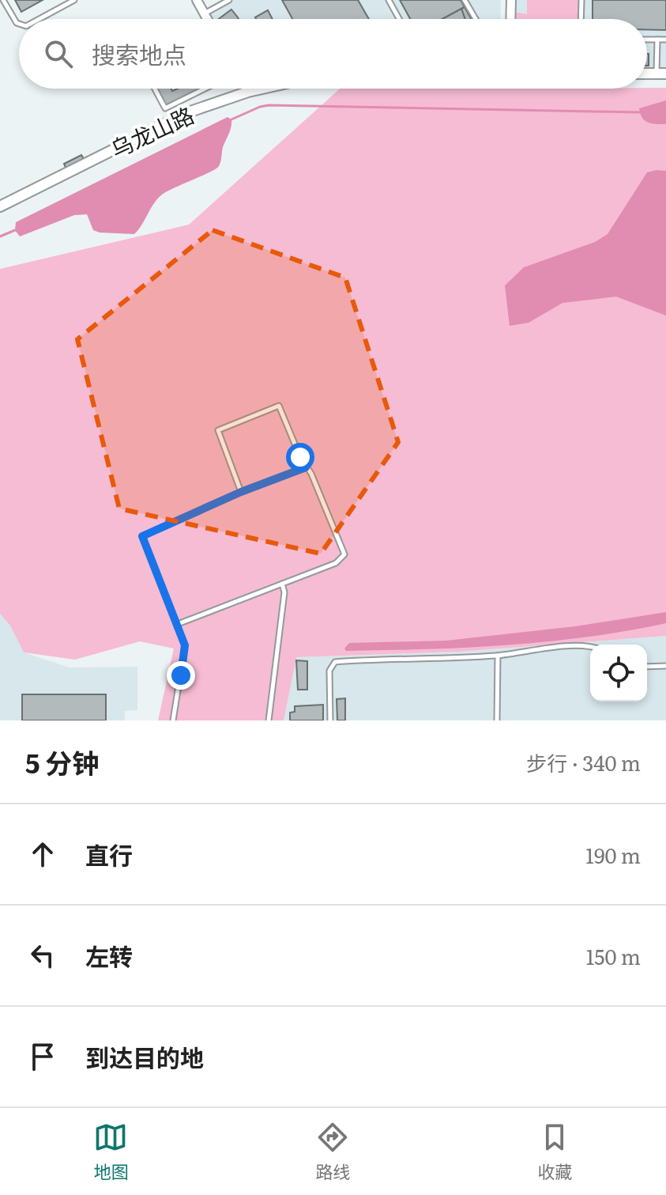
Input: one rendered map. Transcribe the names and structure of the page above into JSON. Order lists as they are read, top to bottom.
{
  "streets": {
    "street": ["乌龙山路"]
  },
  "page": {
    "search": "搜索地点",
    "heading": ["5 分钟", "步行 · 340 m"],
    "list": [
      ["直行", "190 m"],
      ["左转", "150 m"],
      "到达目的地"
    ],
    "nav": ["地图", "路线", "收藏"]
  }
}
